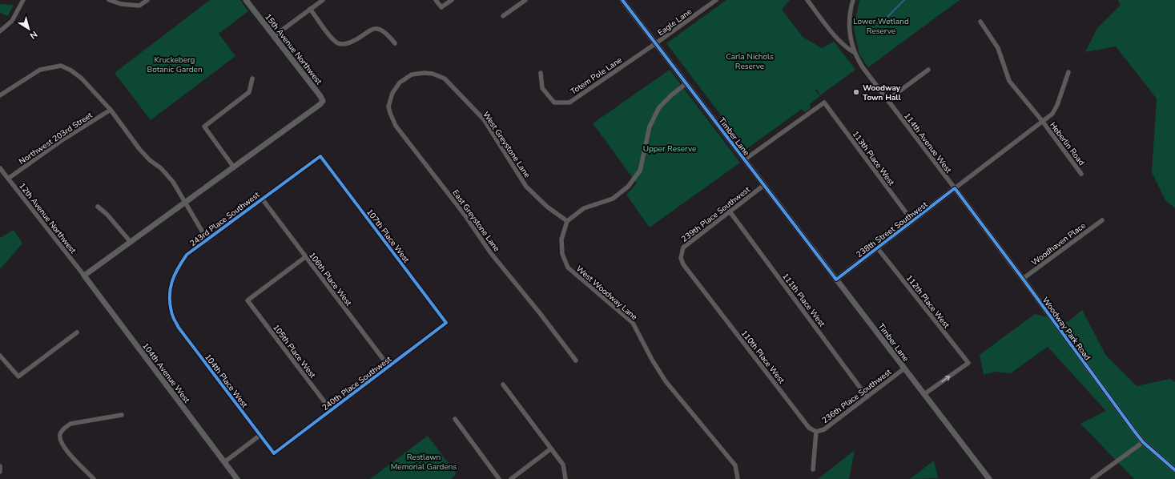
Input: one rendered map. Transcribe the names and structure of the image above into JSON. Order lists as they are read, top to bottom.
{
  "streets": {
    "street": [
      "Eagle Lane",
      "15th Avenue Northwest",
      "Totem Pole Lane",
      "Timber Lane",
      "Northwest 203rd Street",
      "114th Avenue West",
      "Heberlin Road",
      "West Greystone Lane",
      "113th Place West",
      "239th Place Southwest",
      "12th Avenue Northwest",
      "243rd Place Southwest",
      "East Greystone Lane",
      "238th Street Southwest",
      "107th Place West",
      "Woodhaven Place",
      "106th Place West",
      "West Woodway Lane",
      "111th Place West",
      "112th Place West",
      "Woodway Park Road",
      "105th Place West",
      "110th Place West",
      "104th Avenue West",
      "104th Place West",
      "240th Place Southwest",
      "236th Place Southwest"
    ]
  },
  "crossings": [
    ["Eagle Lane", "Totem Pole Lane"],
    ["Eagle Lane", "Timber Lane"],
    ["Totem Pole Lane", "Timber Lane"],
    ["Timber Lane", "113th Place West"],
    ["Timber Lane", "239th Place Southwest"],
    ["Timber Lane", "238th Street Southwest"],
    ["Timber Lane", "112th Place West"],
    ["Timber Lane", "236th Place Southwest"],
    ["Northwest 203rd Street", "12th Avenue Northwest"],
    ["114th Avenue West", "238th Street Southwest"],
    ["114th Avenue West", "Woodway Park Road"],
    ["Heberlin Road", "238th Street Southwest"],
    ["West Greystone Lane", "East Greystone Lane"],
    ["West Greystone Lane", "West Woodway Lane"],
    ["113th Place West", "238th Street Southwest"],
    ["239th Place Southwest", "111th Place West"],
    ["239th Place Southwest", "110th Place West"],
    ["12th Avenue Northwest", "104th Avenue West"],
    ["243rd Place Southwest", "107th Place West"],
    ["243rd Place Southwest", "106th Place West"],
    ["243rd Place Southwest", "104th Place West"],
    ["238th Street Southwest", "112th Place West"],
    ["238th Street Southwest", "Woodway Park Road"],
    ["107th Place West", "240th Place Southwest"],
    ["Woodhaven Place", "Woodway Park Road"],
    ["106th Place West", "105th Place West"],
    ["106th Place West", "240th Place Southwest"],
    ["111th Place West", "236th Place Southwest"],
    ["105th Place West", "240th Place Southwest"],
    ["110th Place West", "236th Place Southwest"],
    ["104th Place West", "240th Place Southwest"]
  ],
  "parks": [
    "Lower Wetland Reserve",
    "Carla Nichols Reserve",
    "Kruckeberg Botanic Garden",
    "Upper Reserve",
    "Restlawn Memorial Gardens"
  ],
  "places": ["Woodway Town Hall"],
  "north": "bottom right"
}
